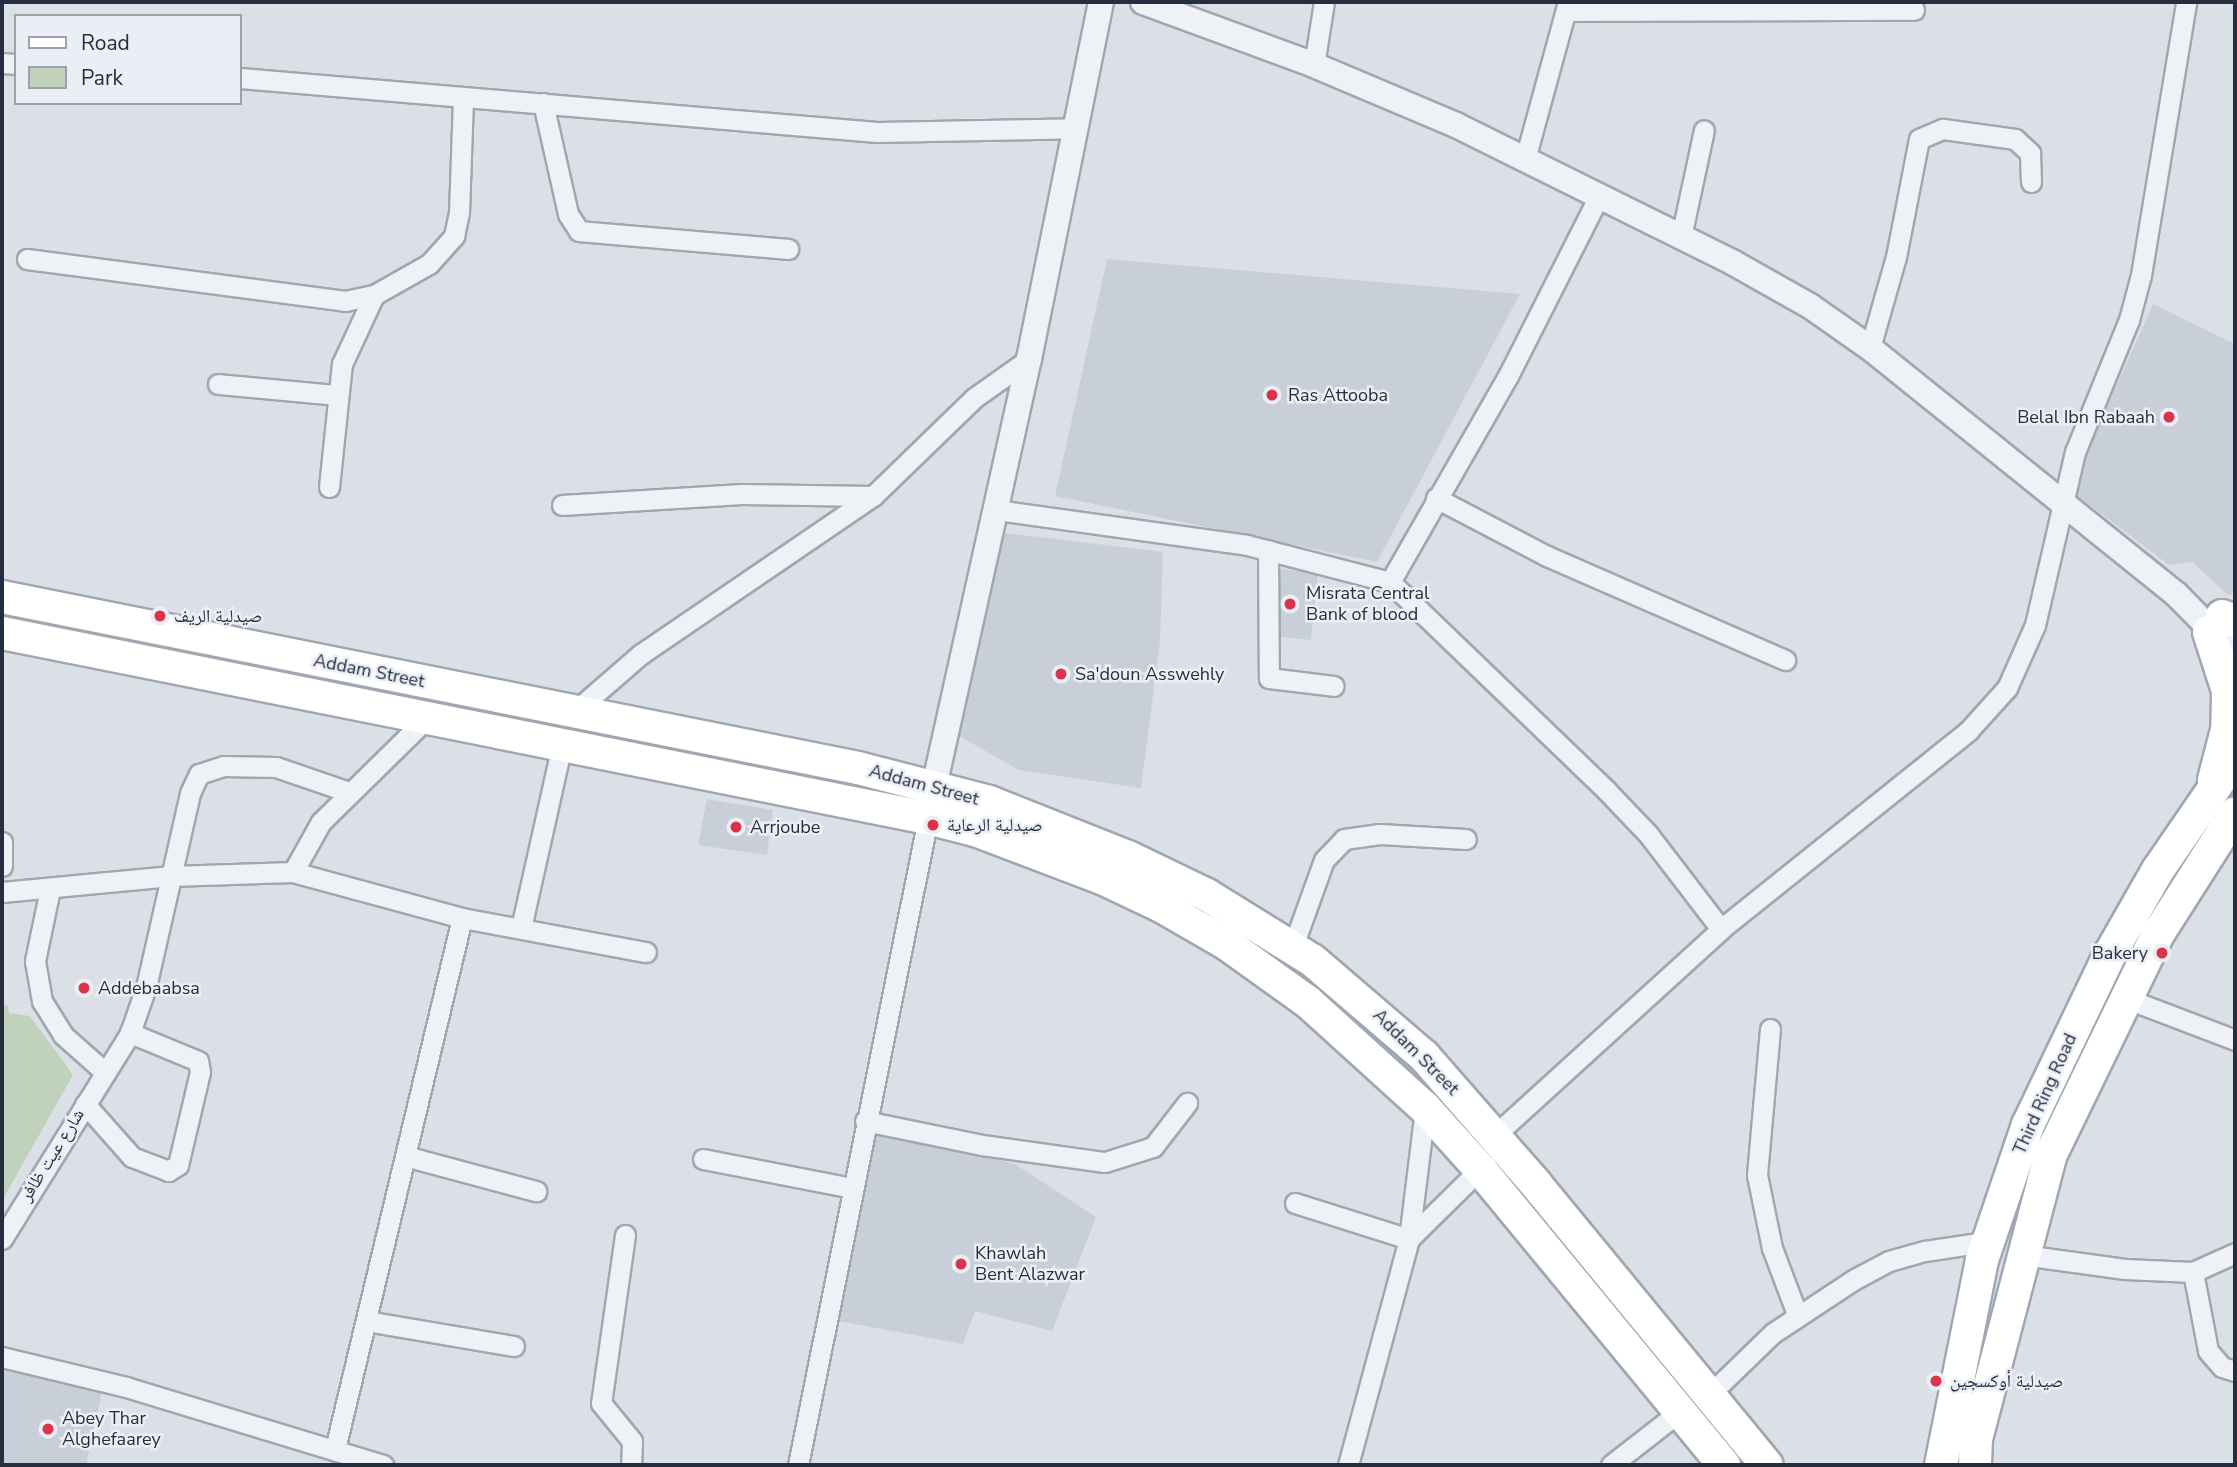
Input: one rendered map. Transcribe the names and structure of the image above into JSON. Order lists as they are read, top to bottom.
{
  "streets": {
    "main road": ["Addam Street", "Third Ring Road"],
    "street": ["شارع عيت ظافر"]
  },
  "places": [
    "Ras Attooba",
    "Belal Ibn Rabaah",
    "Misrata Central Bank of blood",
    "صيدلية الريف",
    "Sa'doun Asswehly",
    "صيدلية الرعاية",
    "Arrjoube",
    "Bakery",
    "Addebaabsa",
    "Khawlah Bent Alazwar",
    "صيدلية أوكسجين",
    "Abey Thar Alghefaarey"
  ],
  "legend": ["Road", "Park"]
}
